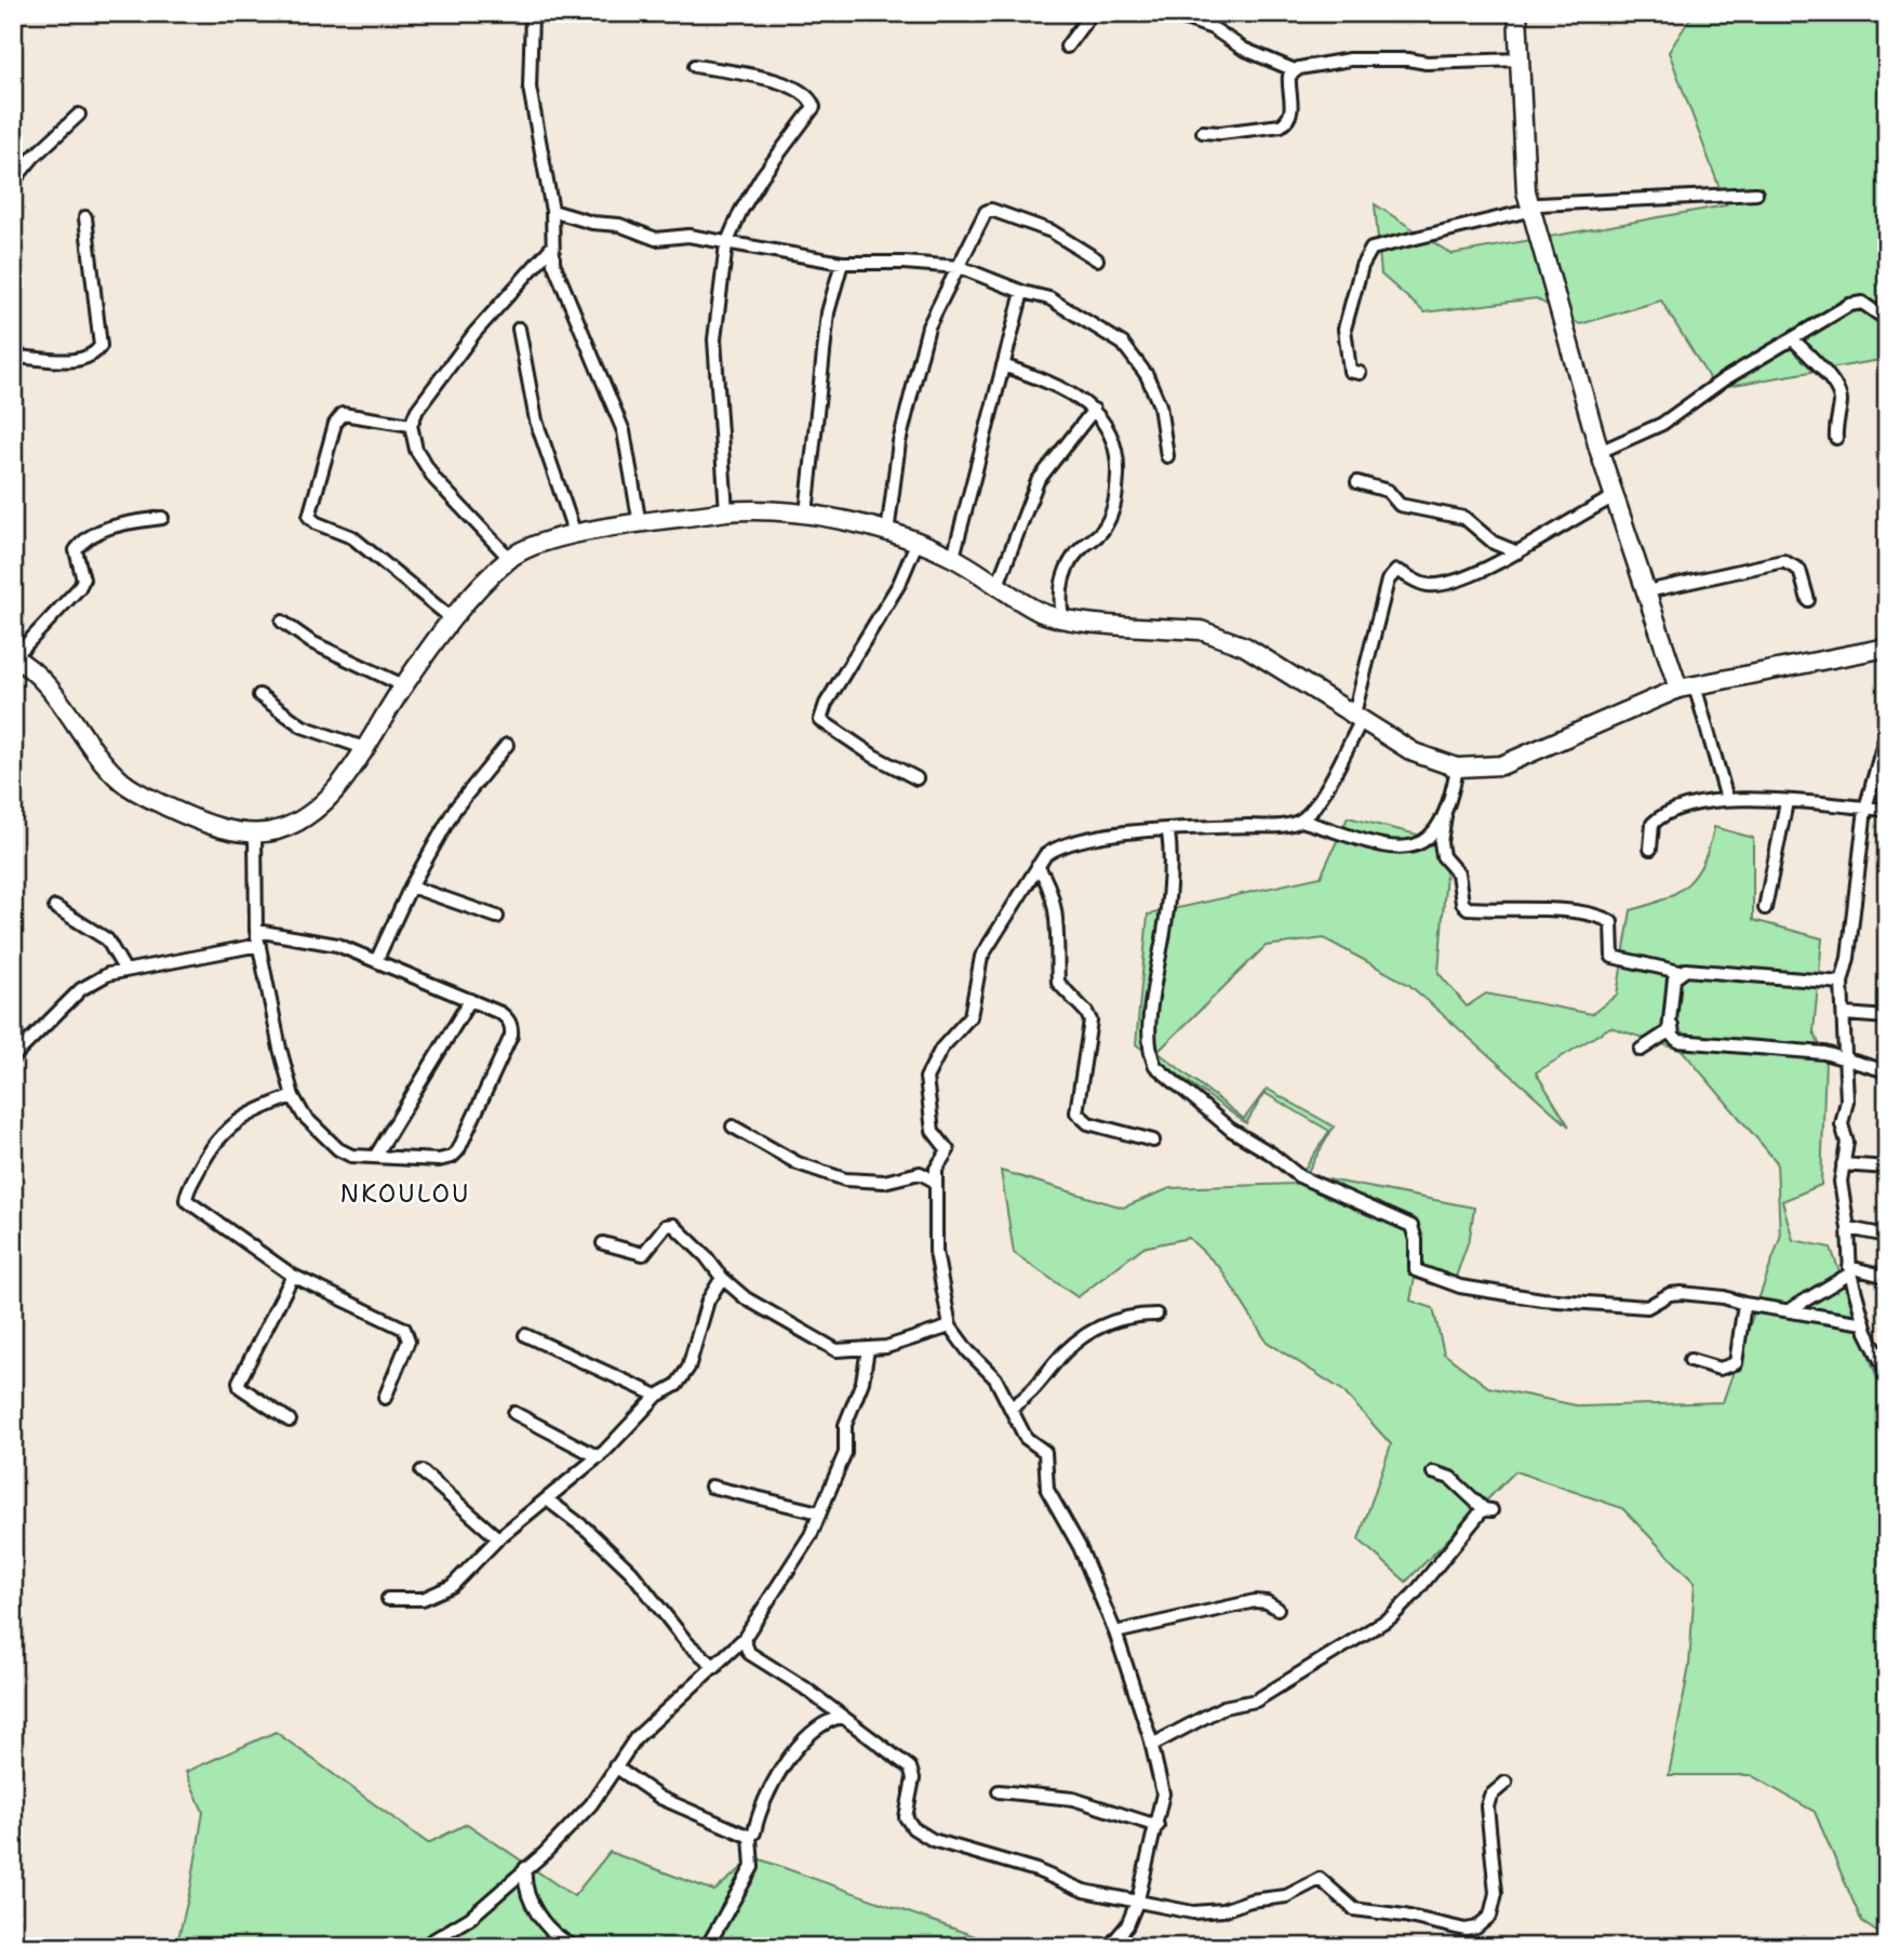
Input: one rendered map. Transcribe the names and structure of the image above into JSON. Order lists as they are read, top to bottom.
{
  "districts": ["NKOULOU"]
}
